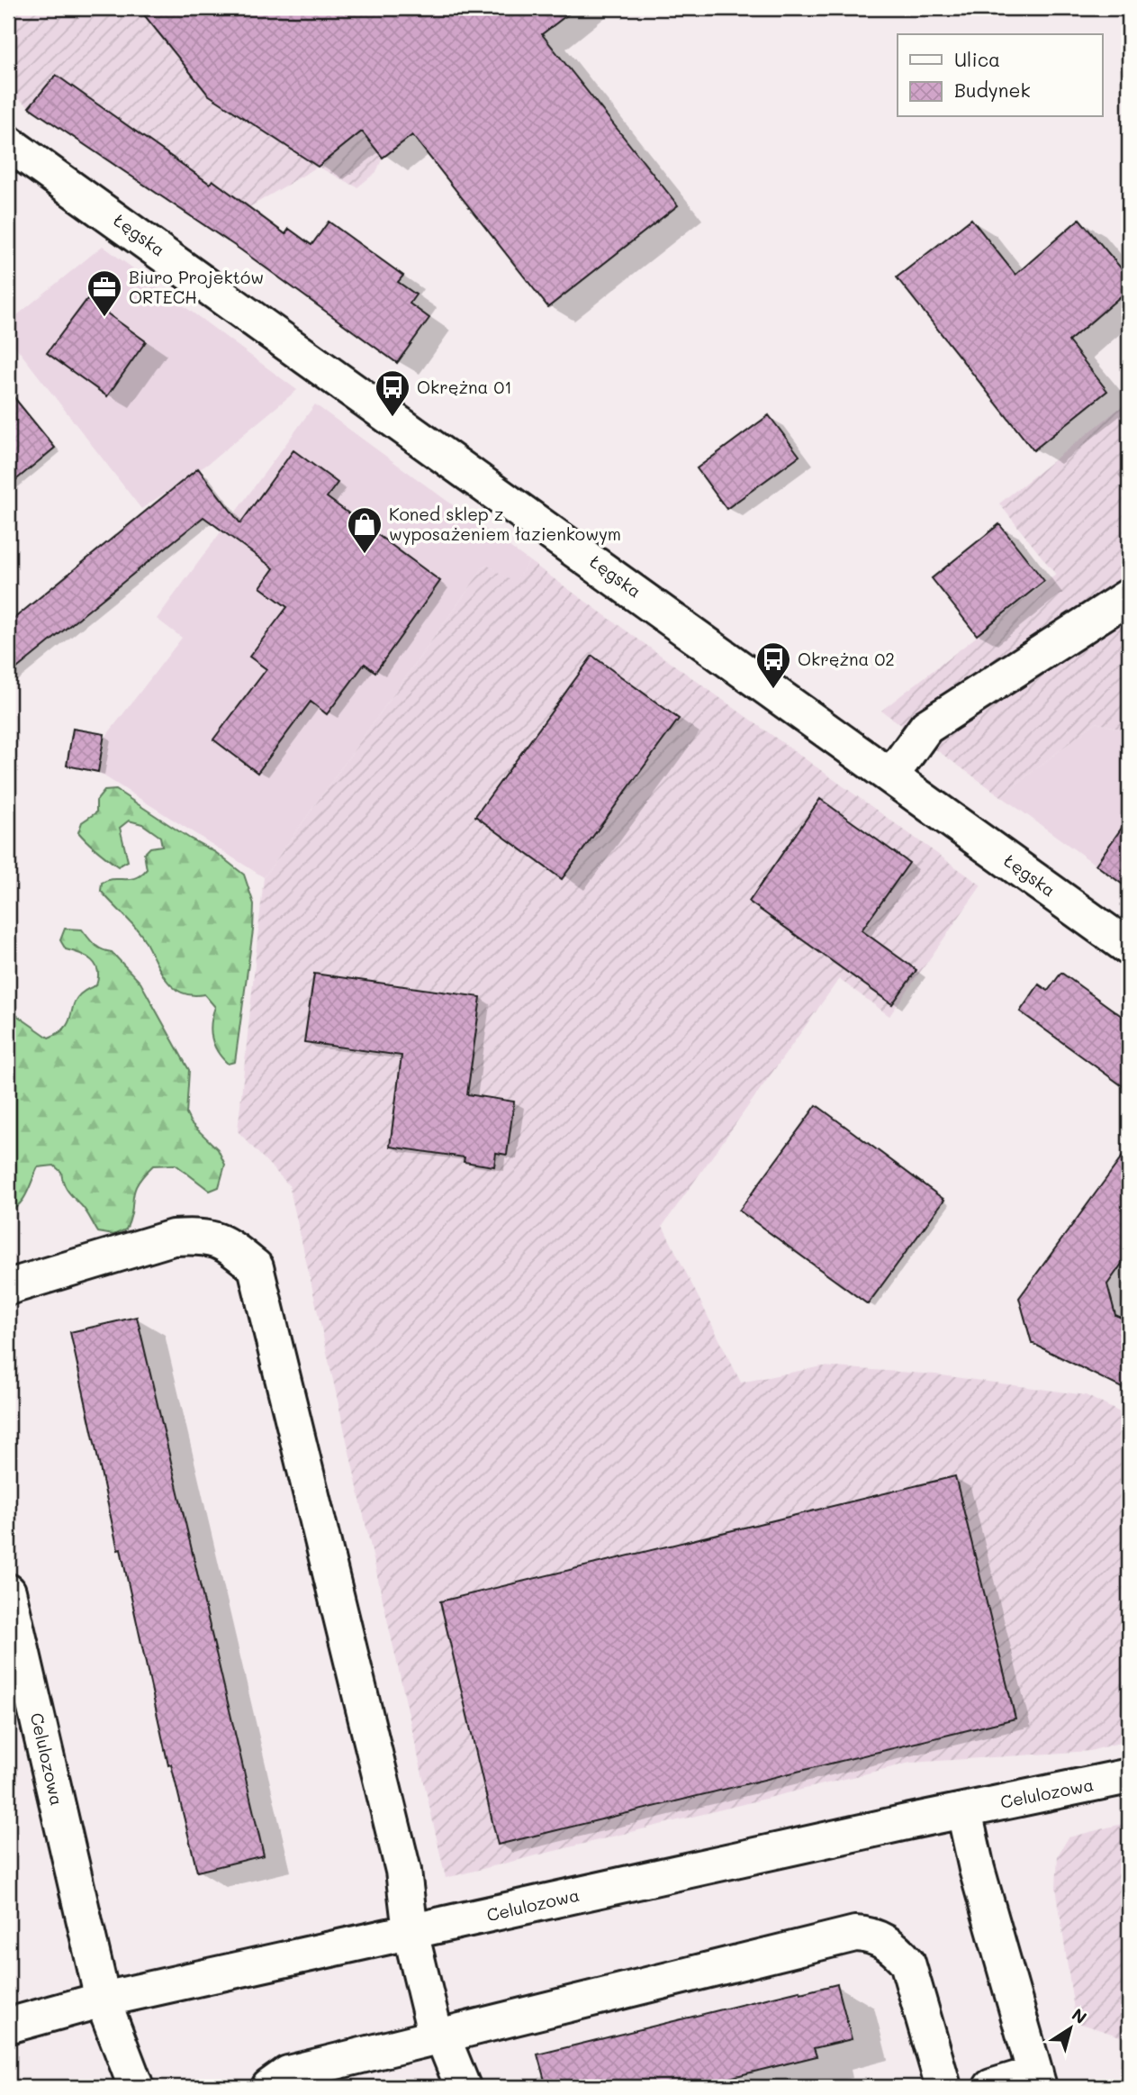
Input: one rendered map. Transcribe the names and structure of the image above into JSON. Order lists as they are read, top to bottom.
{
  "streets": {
    "street": ["Łęgska", "Celulozowa"]
  },
  "places": {
    "office": ["Biuro Projektów ORTECH"],
    "bus stop": ["Okrężna 01", "Okrężna 02"],
    "shop": ["Koned sklep z wyposażeniem łazienkowym"]
  },
  "legend": ["Ulica", "Budynek"],
  "north": "top right"
}
